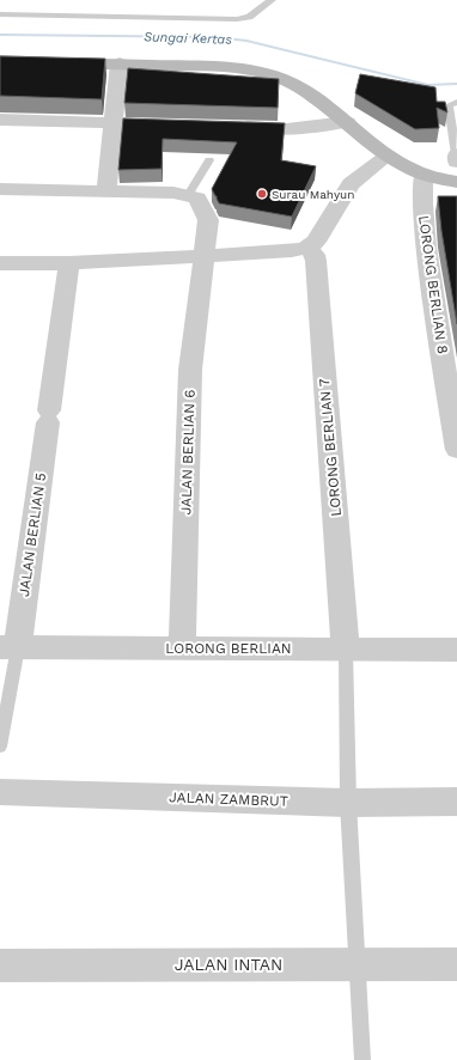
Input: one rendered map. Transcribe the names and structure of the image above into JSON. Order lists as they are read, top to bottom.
{
  "streets": {
    "street": [
      "LORONG BERLIAN 8",
      "LORONG BERLIAN 7",
      "JALAN BERLIAN 6",
      "JALAN BERLIAN 5",
      "LORONG BERLIAN",
      "JALAN ZAMBRUT",
      "JALAN INTAN"
    ]
  },
  "crossings": [
    ["LORONG BERLIAN 7", "LORONG BERLIAN"],
    ["JALAN BERLIAN 6", "LORONG BERLIAN"],
    ["JALAN BERLIAN 5", "LORONG BERLIAN"]
  ],
  "water": ["Sungai Kertas"],
  "places": ["Surau Mahyun"]
}
